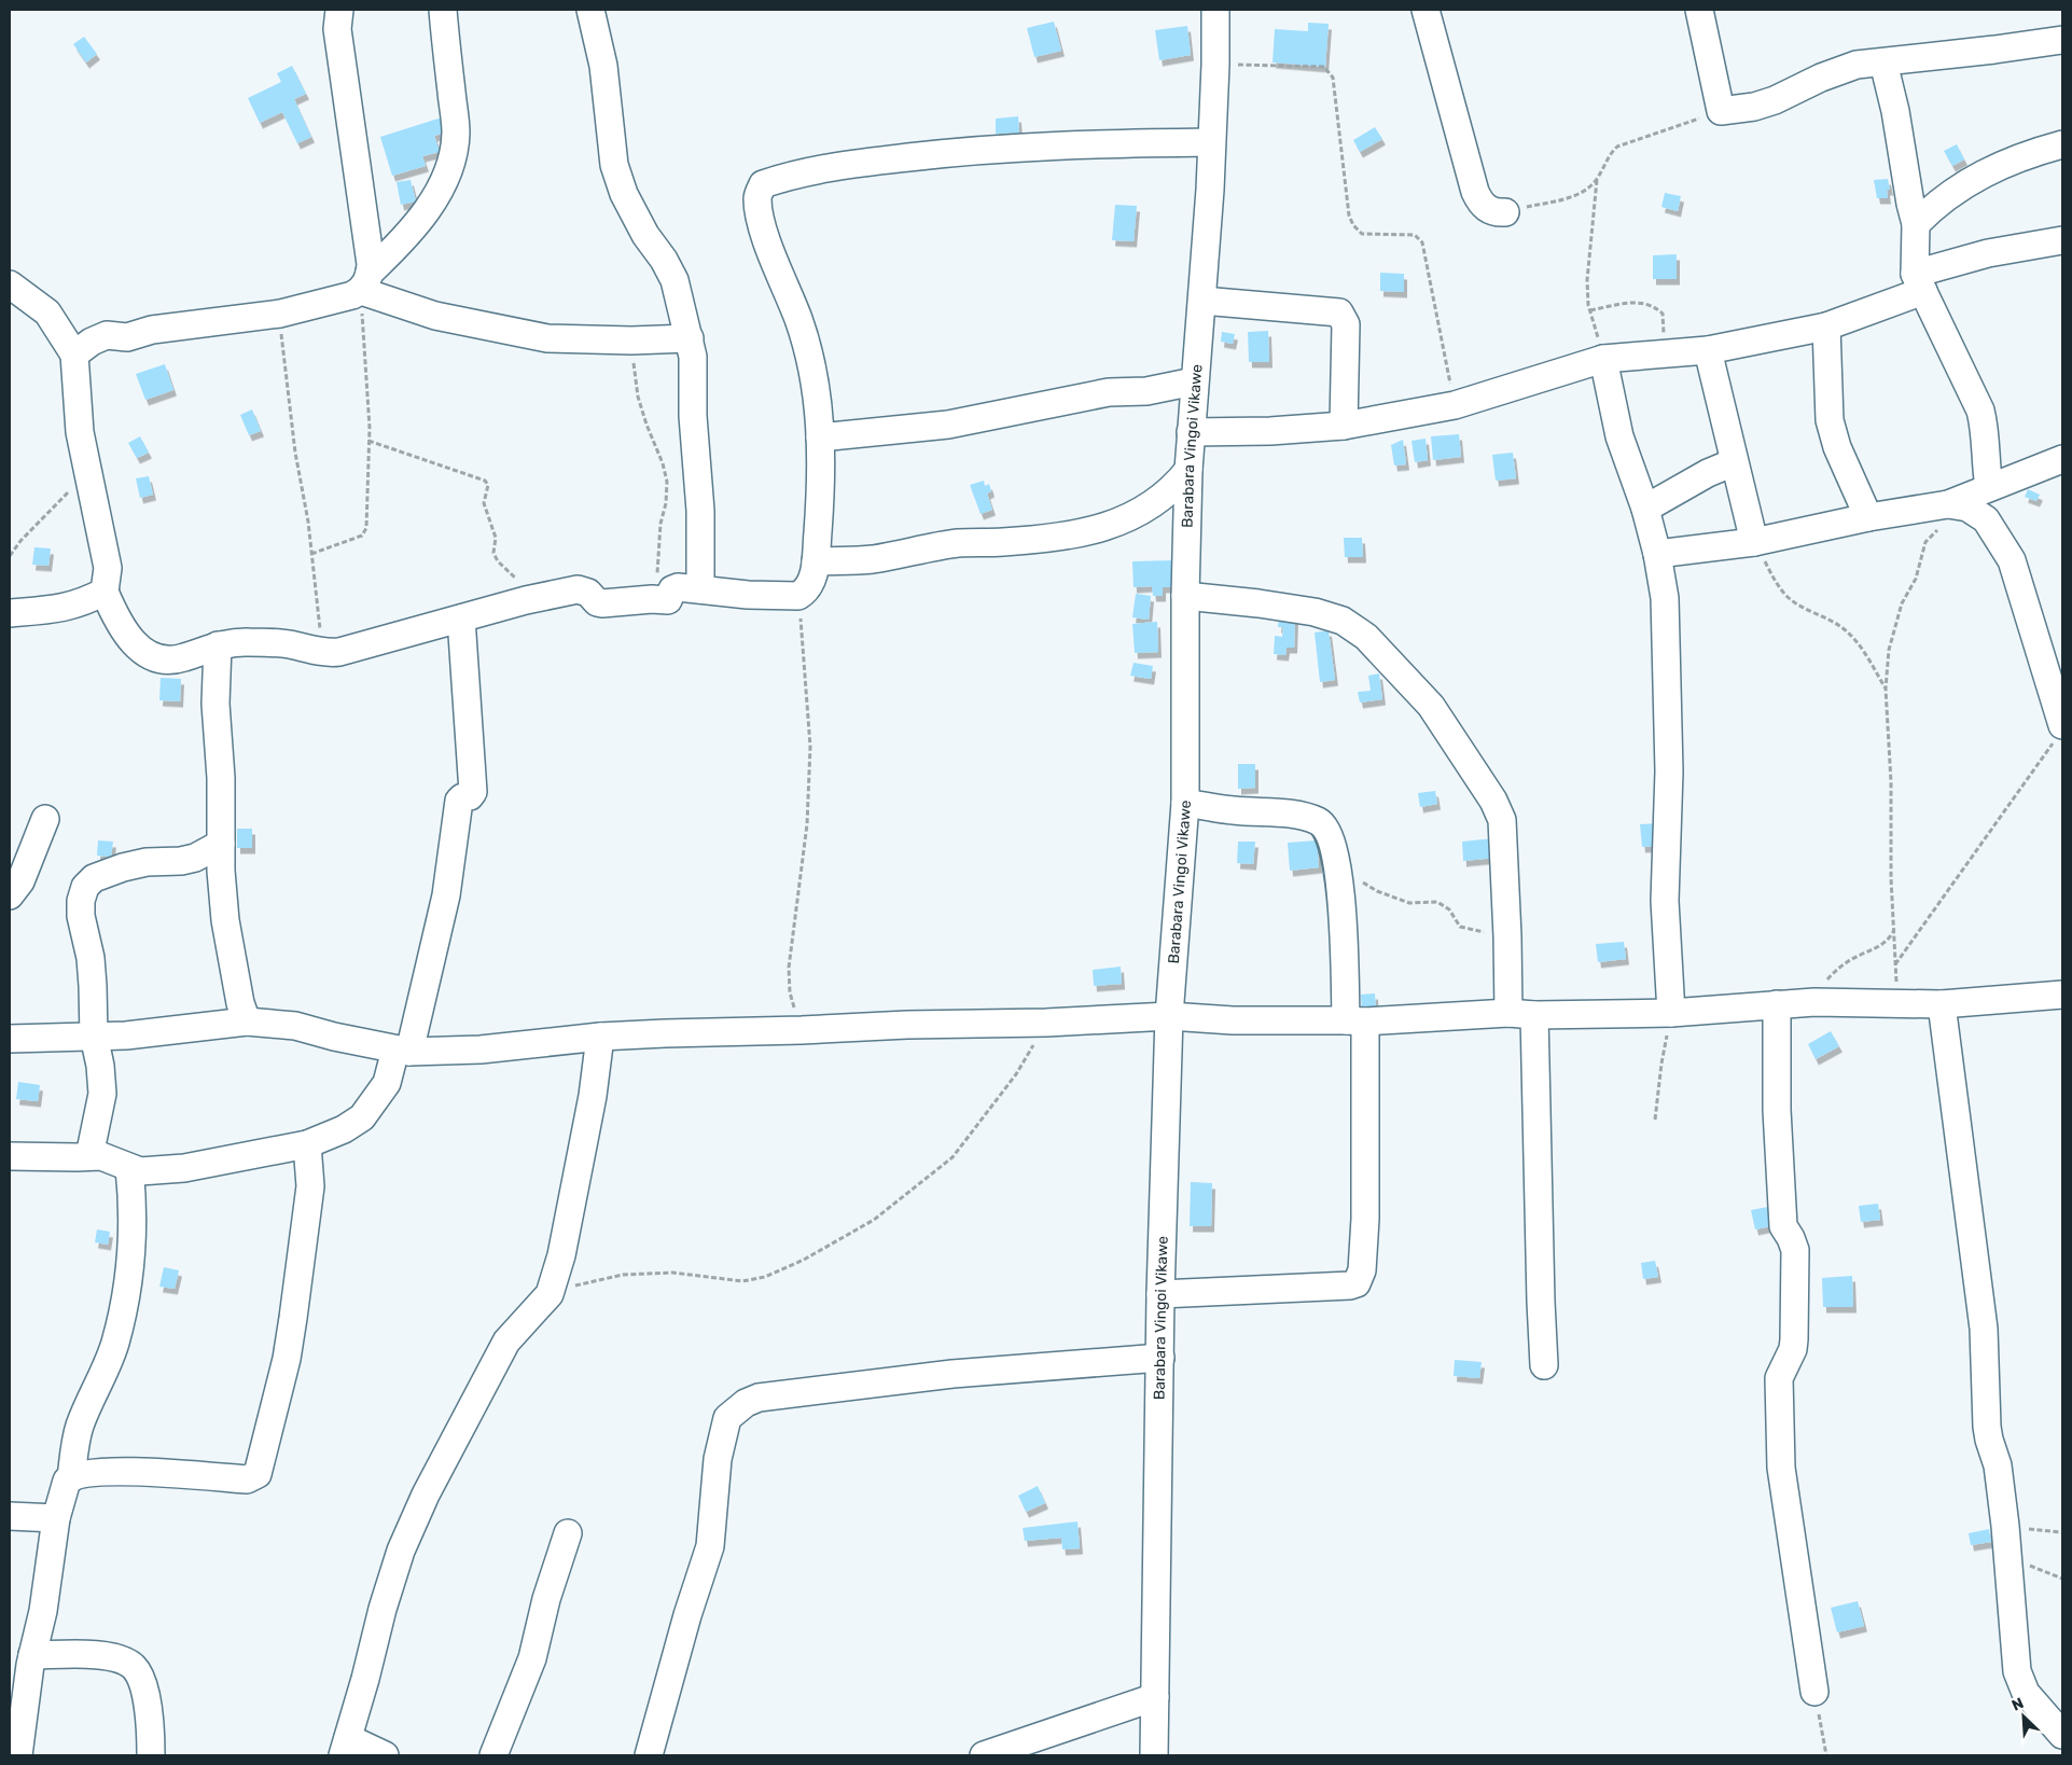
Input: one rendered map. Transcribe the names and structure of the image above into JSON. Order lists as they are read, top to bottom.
{
  "streets": {
    "street": ["Barabara Vingoi Vikawe"]
  },
  "north": "top left"
}
